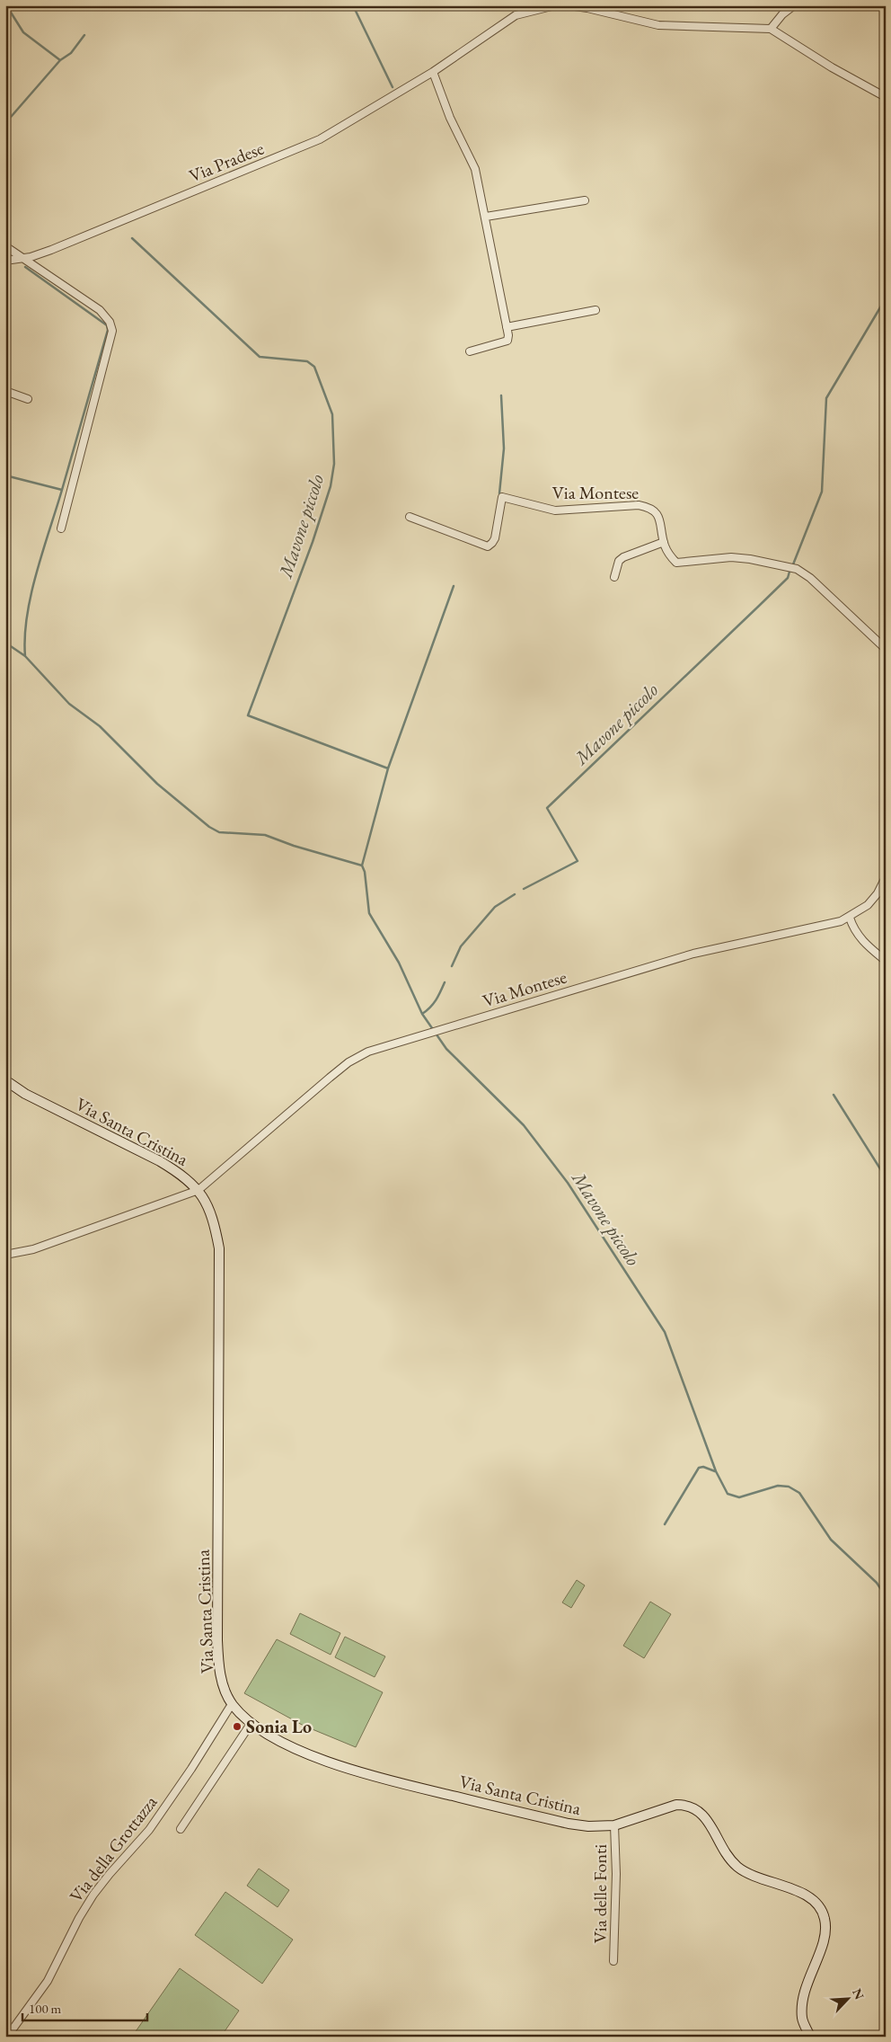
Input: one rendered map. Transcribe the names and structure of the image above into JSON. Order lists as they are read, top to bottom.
{
  "streets": {
    "street": [
      "Via Pradese",
      "Via Montese",
      "Via Santa Cristina",
      "Via della Grottazza",
      "Via delle Fonti"
    ]
  },
  "crossings": [
    ["Via Montese", "Via Santa Cristina"],
    ["Via Santa Cristina", "Via della Grottazza"],
    ["Via Santa Cristina", "Via delle Fonti"]
  ],
  "water": ["Mavone piccolo"],
  "places": ["Sonia Lo"],
  "scale_bar": "100 m",
  "north": "top right"
}
